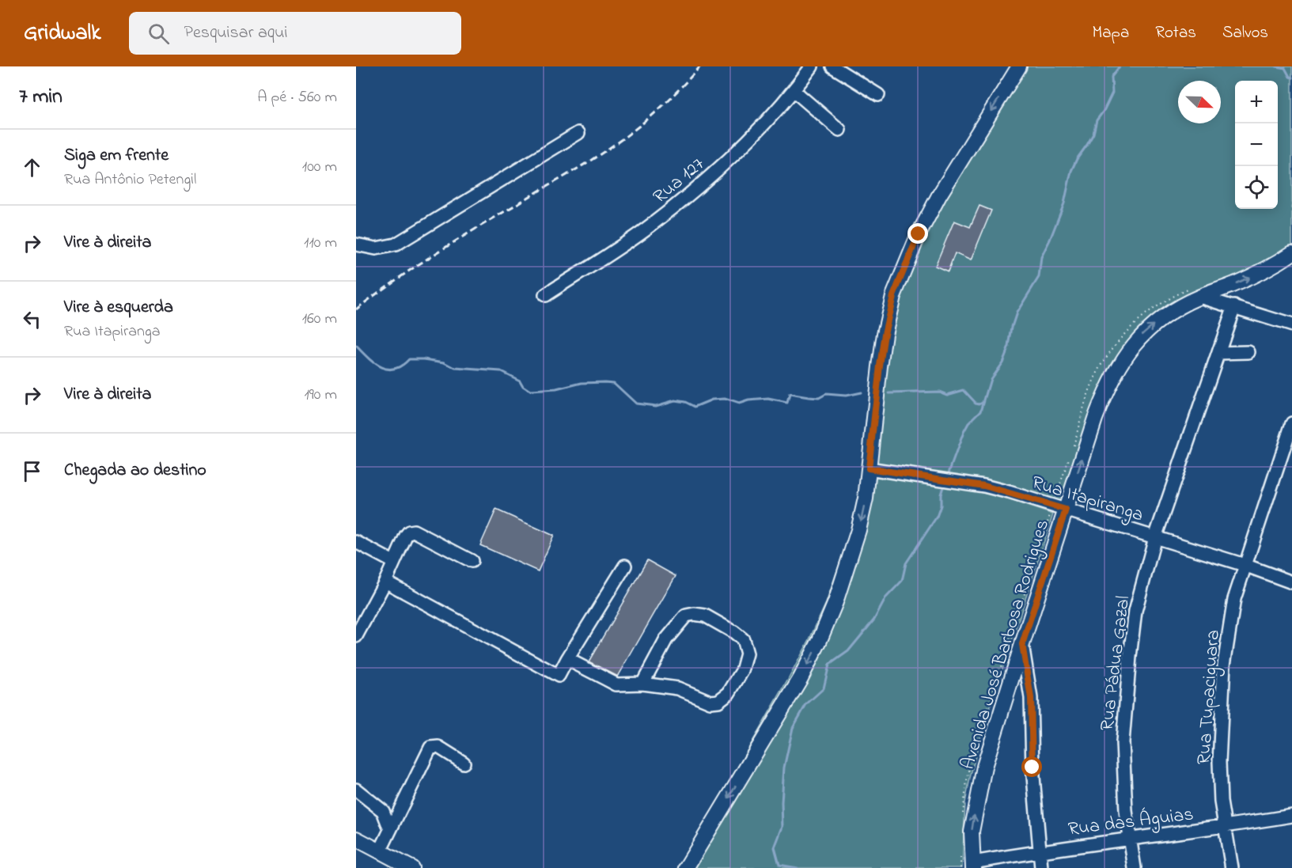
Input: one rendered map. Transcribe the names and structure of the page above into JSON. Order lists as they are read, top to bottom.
{
  "streets": {
    "main road": ["Avenida José Barbosa Rodrigues"],
    "street": [
      "Rua 127",
      "Rua Itapiranga",
      "Rua Pádua Gazal",
      "Rua Tupaciguara",
      "Rua das Águias"
    ]
  },
  "crossings": [
    ["Rua Itapiranga", "Avenida José Barbosa Rodrigues"],
    ["Rua Itapiranga", "Rua Pádua Gazal"],
    ["Rua Itapiranga", "Rua Tupaciguara"],
    ["Avenida José Barbosa Rodrigues", "Rua das Águias"],
    ["Rua Pádua Gazal", "Rua das Águias"],
    ["Rua Tupaciguara", "Rua das Águias"]
  ],
  "one_way": ["Avenida José Barbosa Rodrigues"],
  "north": "bottom right",
  "page": {
    "header": "Gridwalk",
    "search": "Pesquisar aqui",
    "nav": ["Mapa", "Rotas", "Salvos"],
    "heading": ["7 min", "A pé · 560 m"],
    "map_buttons": ["+", "−"],
    "list": [
      ["Siga em frente", "Rua Antônio Petengil", "100 m"],
      ["Vire à direita", "110 m"],
      ["Vire à esquerda", "Rua Itapiranga", "160 m"],
      ["Vire à direita", "190 m"],
      "Chegada ao destino"
    ]
  }
}
